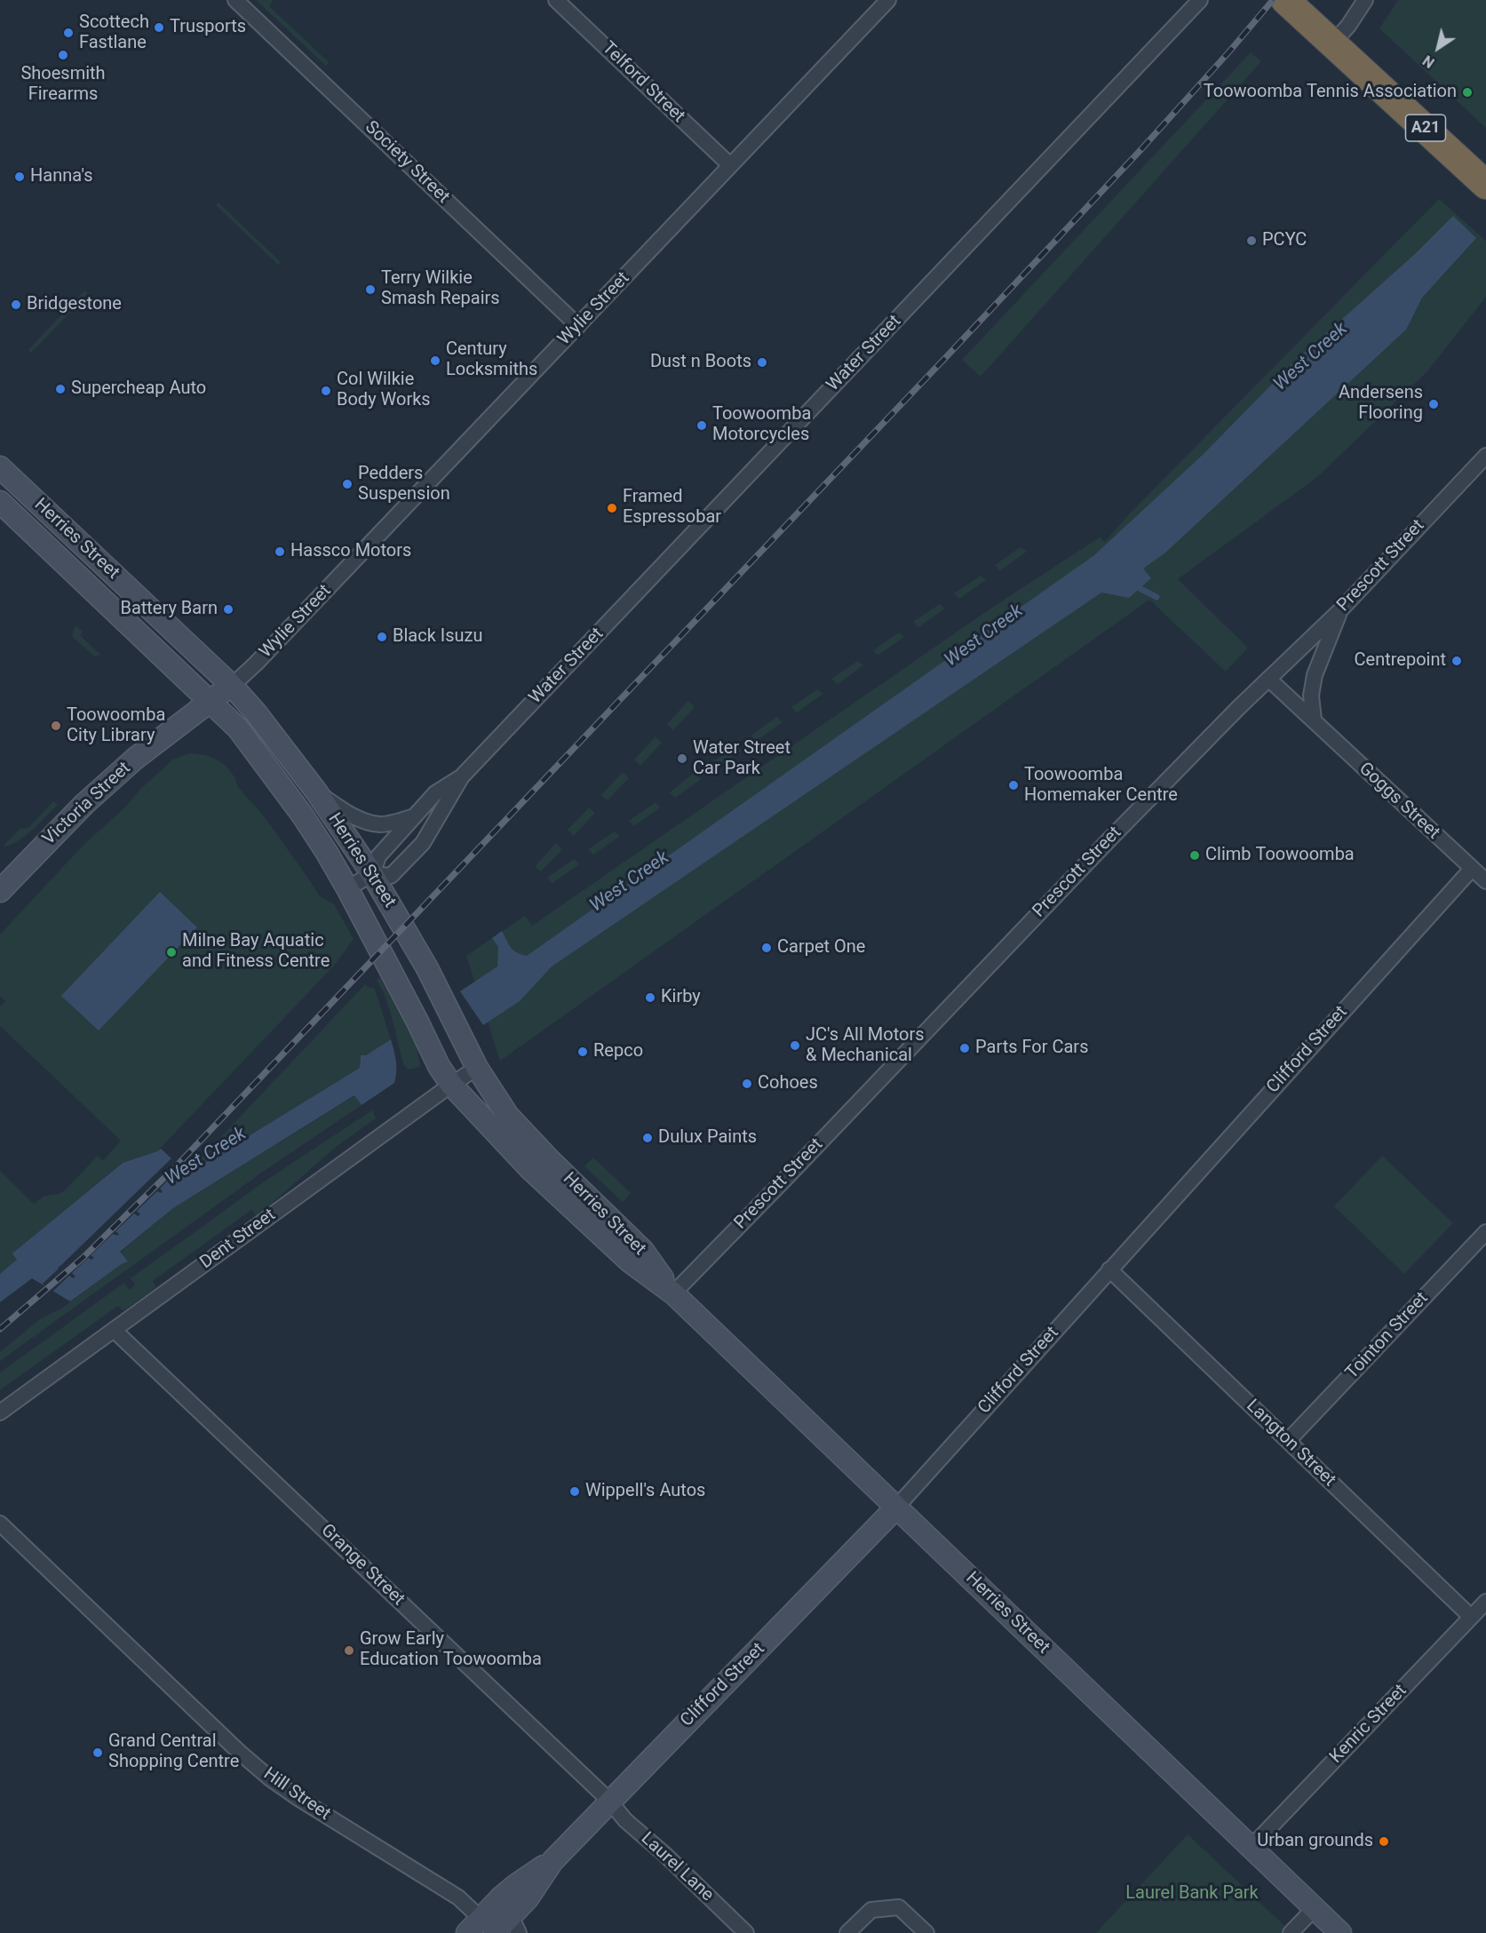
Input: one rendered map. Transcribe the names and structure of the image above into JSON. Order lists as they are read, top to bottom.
{
  "streets": {
    "highway": ["A21"],
    "main road": ["Herries Street", "Victoria Street", "Clifford Street"],
    "street": [
      "Telford Street",
      "Society Street",
      "Wylie Street",
      "Water Street",
      "Prescott Street",
      "Goggs Street",
      "Dent Street",
      "Tointon Street",
      "Langton Street",
      "Grange Street",
      "Kenric Street",
      "Hill Street",
      "Laurel Lane"
    ]
  },
  "crossings": [
    ["Telford Street", "Wylie Street"],
    ["Society Street", "Wylie Street"],
    ["Wylie Street", "Herries Street"],
    ["Wylie Street", "Victoria Street"],
    ["Water Street", "Herries Street"],
    ["Herries Street", "Prescott Street"],
    ["Herries Street", "Victoria Street"],
    ["Herries Street", "Clifford Street"],
    ["Herries Street", "Dent Street"],
    ["Herries Street", "Kenric Street"],
    ["Prescott Street", "Goggs Street"],
    ["Goggs Street", "Clifford Street"],
    ["Clifford Street", "Langton Street"],
    ["Clifford Street", "Grange Street"],
    ["Clifford Street", "Hill Street"],
    ["Clifford Street", "Laurel Lane"],
    ["Dent Street", "Grange Street"],
    ["Tointon Street", "Langton Street"],
    ["Langton Street", "Kenric Street"],
    ["Grange Street", "Laurel Lane"]
  ],
  "water": ["West Creek"],
  "parks": ["Laurel Bank Park"],
  "places": [
    "Trusports",
    "Scottech Fastlane",
    "Shoesmith Firearms",
    "Toowoomba Tennis Association",
    "Hanna's",
    "PCYC",
    "Terry Wilkie Smash Repairs",
    "Bridgestone",
    "Century Locksmiths",
    "Dust n Boots",
    "Supercheap Auto",
    "Col Wilkie Body Works",
    "Andersens Flooring",
    "Toowoomba Motorcycles",
    "Pedders Suspension",
    "Framed Espressobar",
    "Hassco Motors",
    "Battery Barn",
    "Black Isuzu",
    "Centrepoint",
    "Toowoomba City Library",
    "Water Street Car Park",
    "Toowoomba Homemaker Centre",
    "Climb Toowoomba",
    "Carpet One",
    "Milne Bay Aquatic and Fitness Centre",
    "Kirby",
    "JC's All Motors & Mechanical",
    "Parts For Cars",
    "Repco",
    "Cohoes",
    "Dulux Paints",
    "Wippell's Autos",
    "Grow Early Education Toowoomba",
    "Grand Central Shopping Centre",
    "Urban grounds"
  ],
  "north": "bottom left"
}
